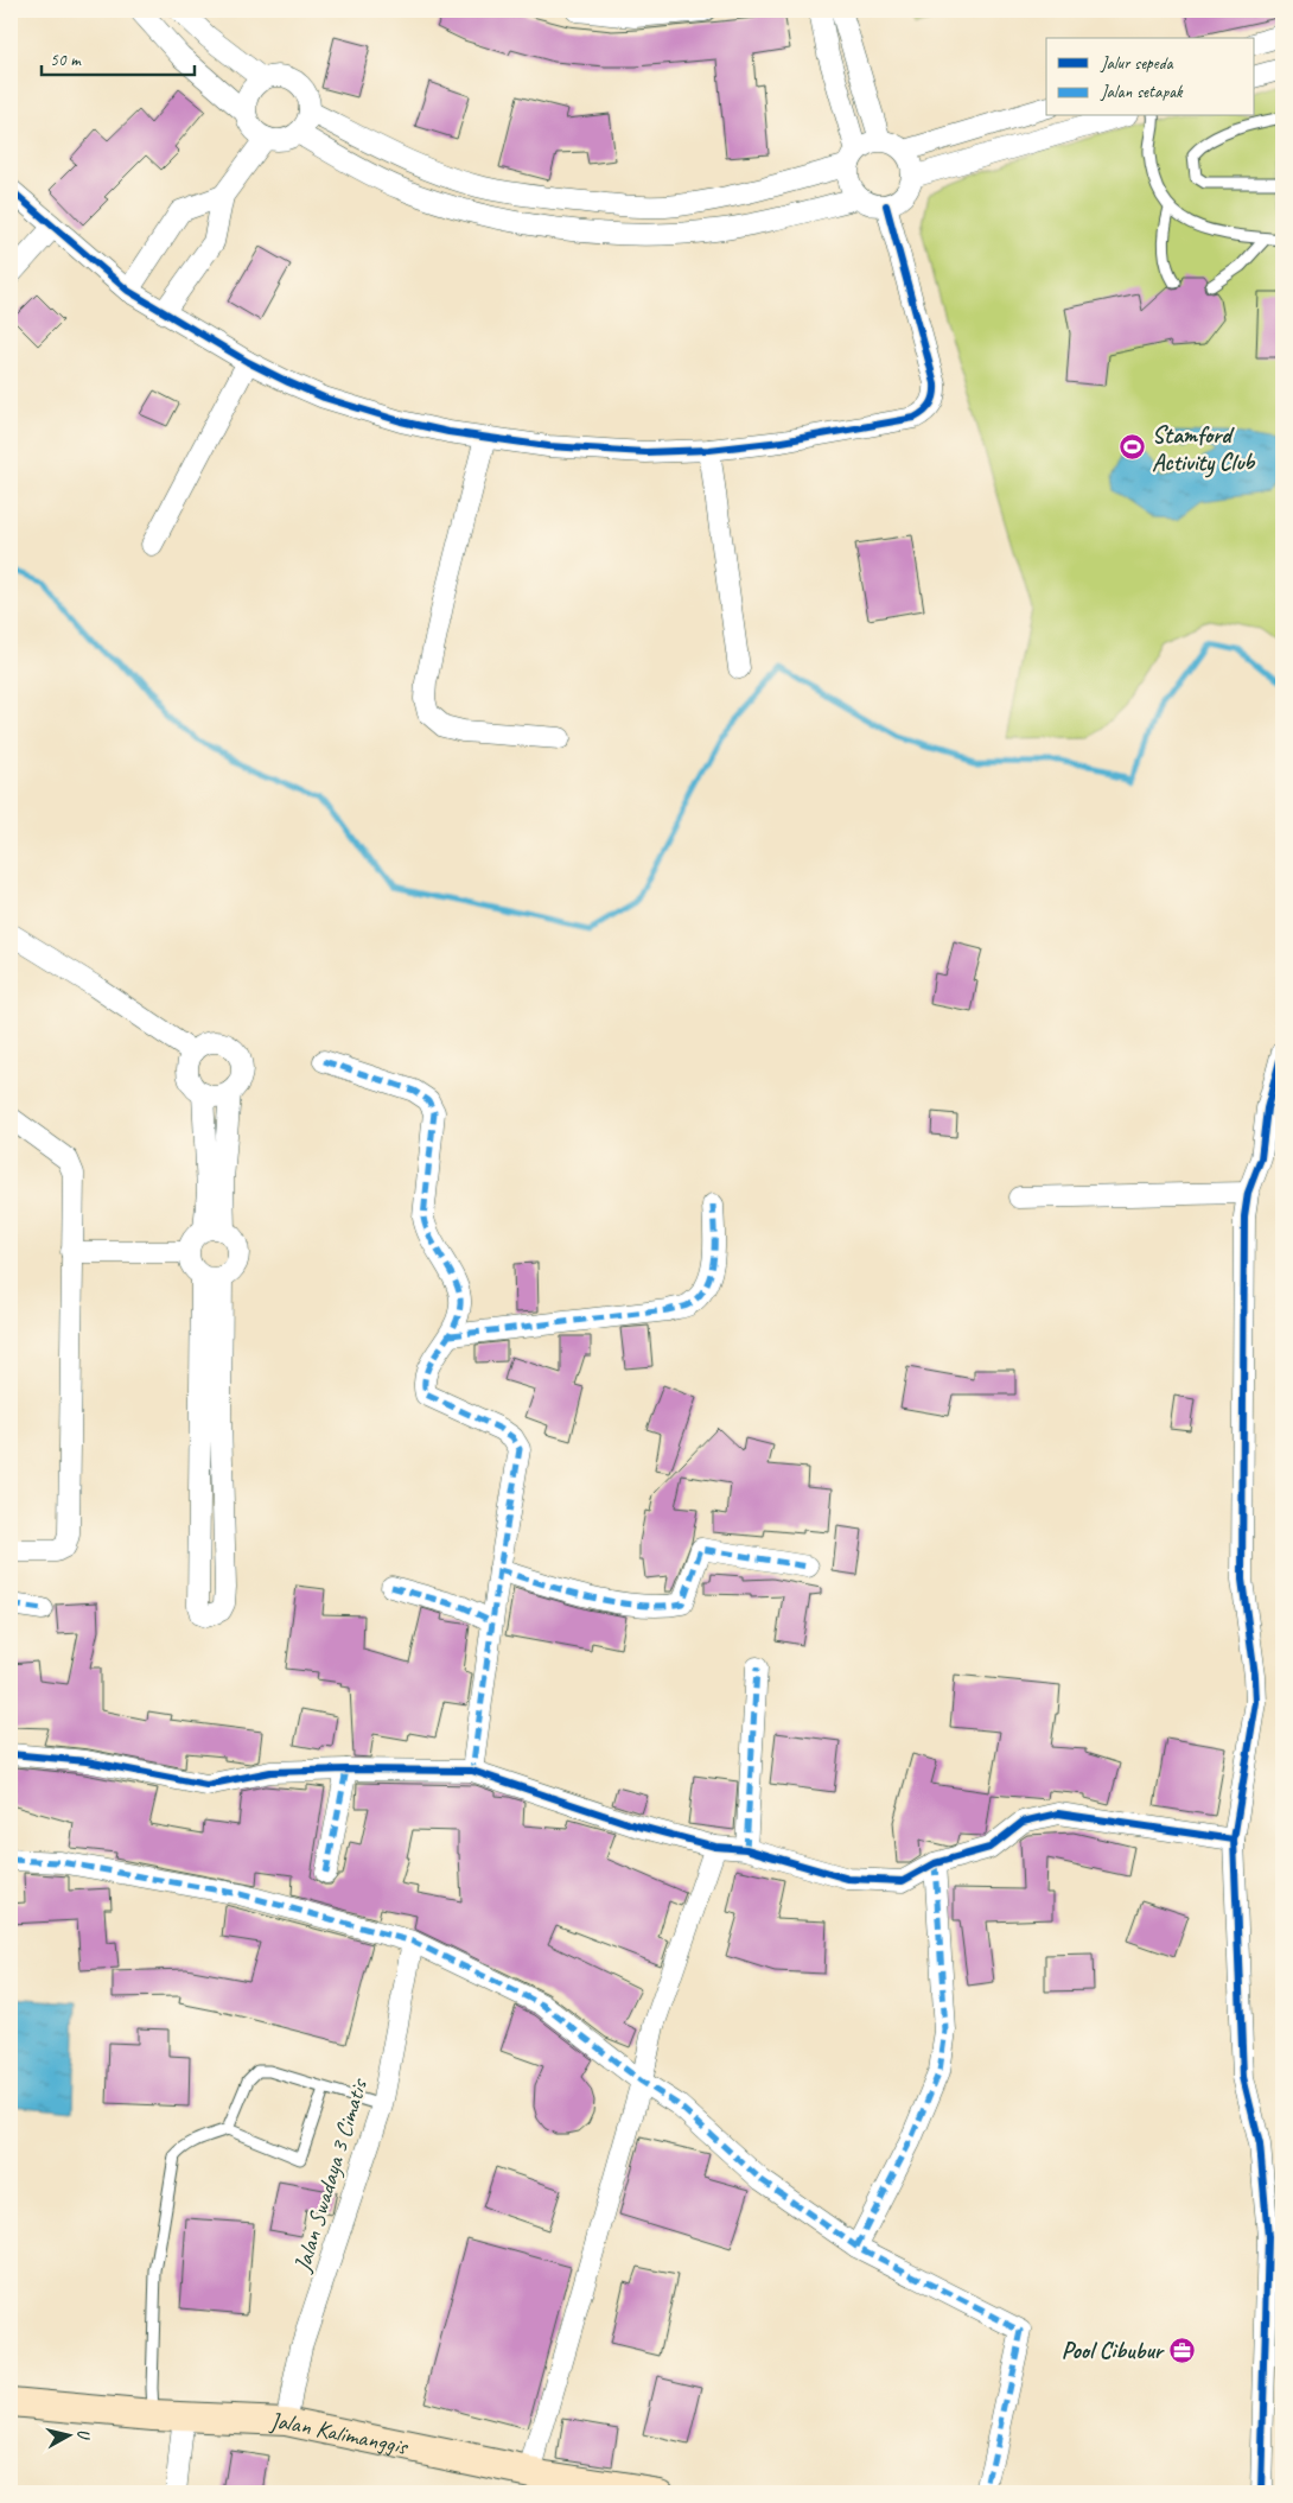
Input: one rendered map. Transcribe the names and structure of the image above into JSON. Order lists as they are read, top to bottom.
{
  "streets": {
    "main road": ["Jalan Kalimanggis"],
    "street": ["Jalan Swadaya 3 Cimatis"]
  },
  "crossings": [
    ["Jalan Swadaya 3 Cimatis", "Jalan Kalimanggis"]
  ],
  "places": {
    "sports": ["Stamford Activity Club"],
    "office": ["Pool Cibubur"]
  },
  "legend": ["Jalur sepeda", "Jalan setapak"],
  "scale_bar": "50 m",
  "north": "right"
}
